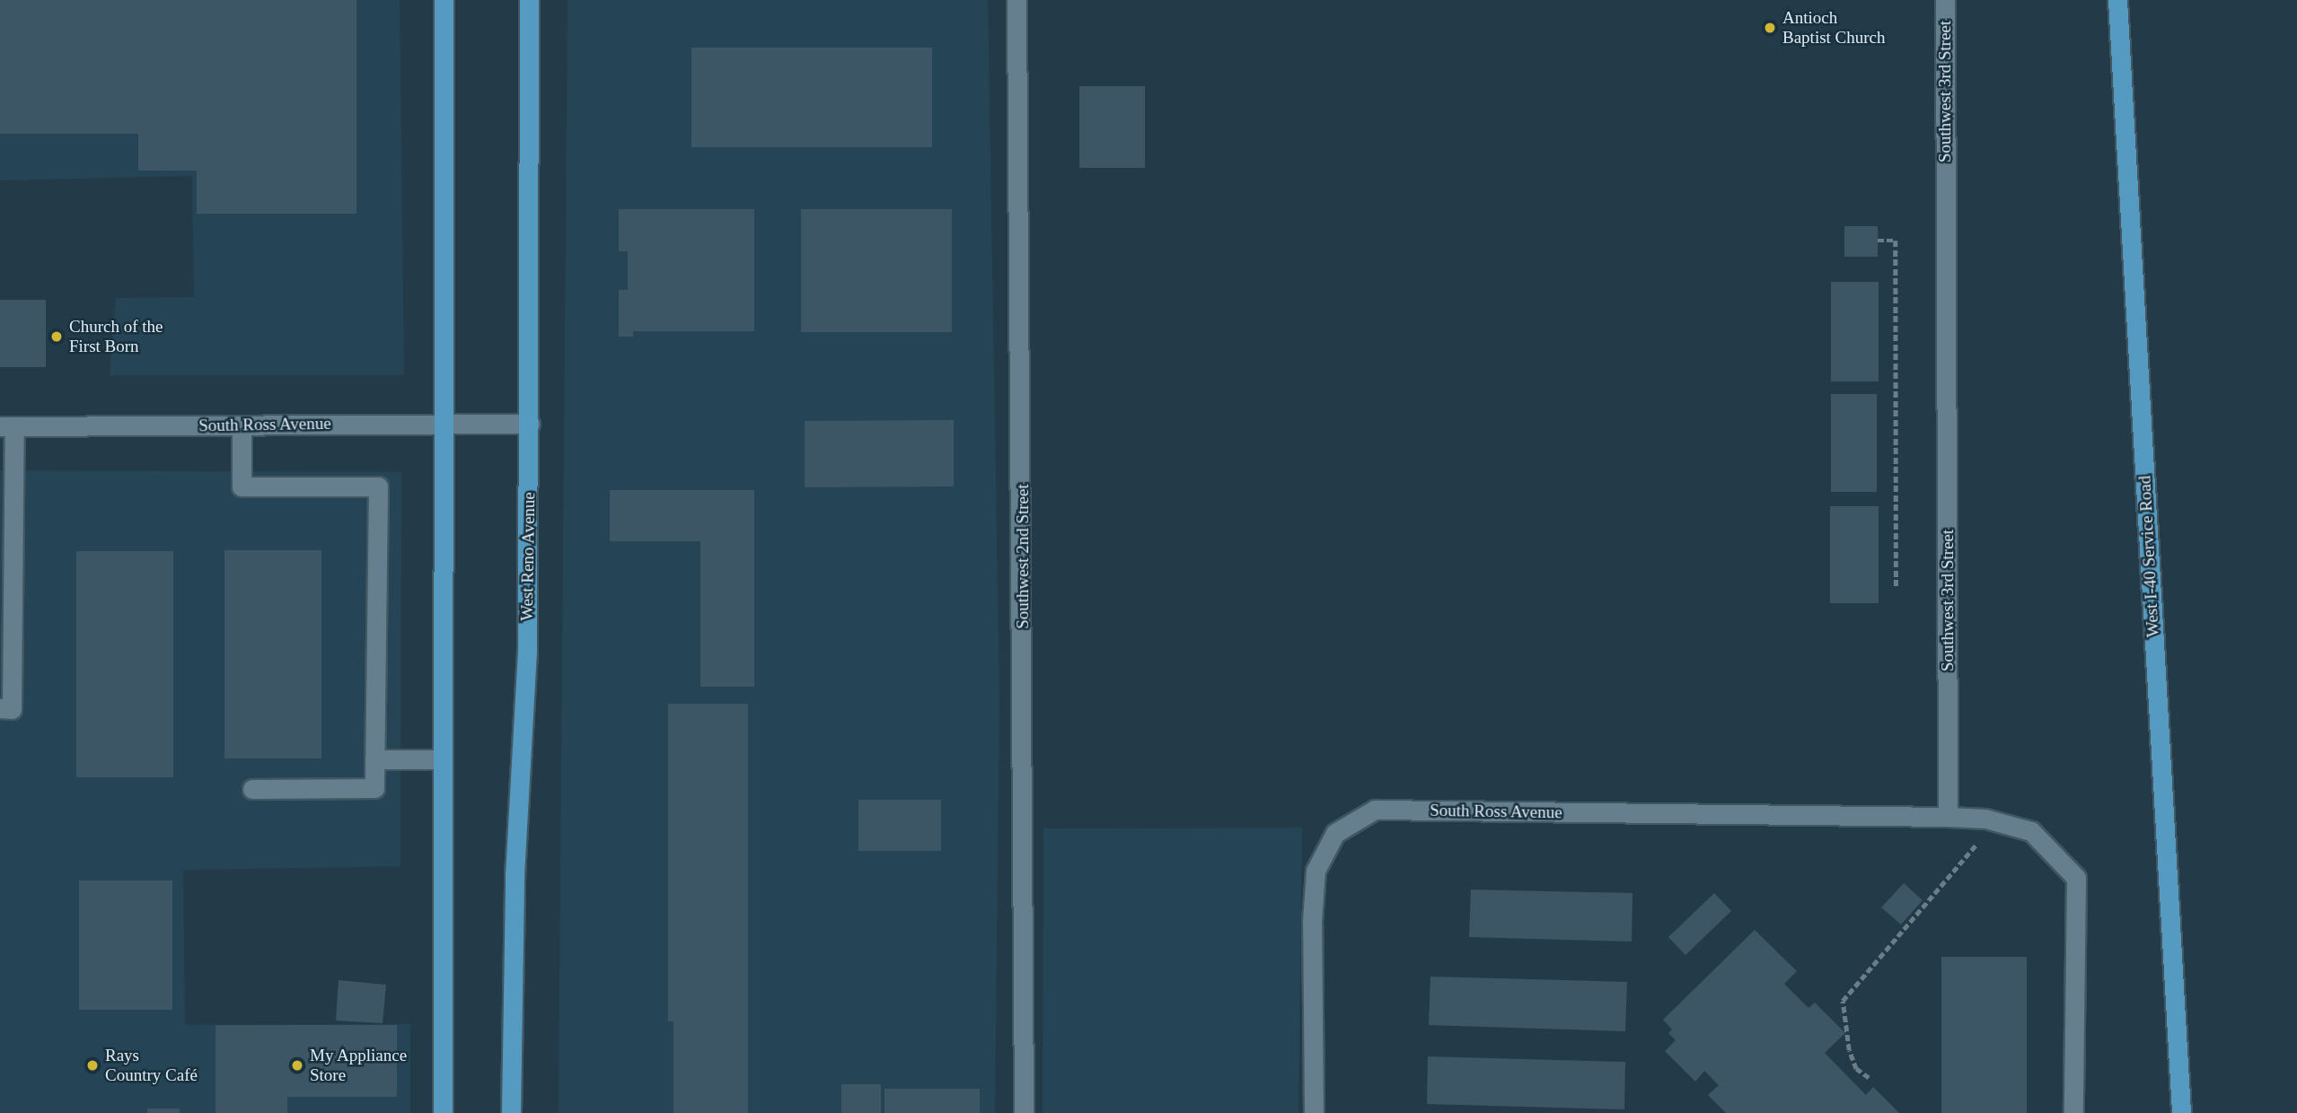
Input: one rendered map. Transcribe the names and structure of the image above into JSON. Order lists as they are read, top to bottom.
{
  "streets": {
    "main road": ["West Reno Avenue", "West I-40 Service Road"],
    "street": ["Southwest 3rd Street", "South Ross Avenue", "Southwest 2nd Street"]
  },
  "crossings": [
    ["Southwest 3rd Street", "South Ross Avenue"],
    ["South Ross Avenue", "West Reno Avenue"]
  ],
  "places": [
    "Antioch Baptist Church",
    "Church of the First Born",
    "Rays Country Café",
    "My Appliance Store"
  ]
}
